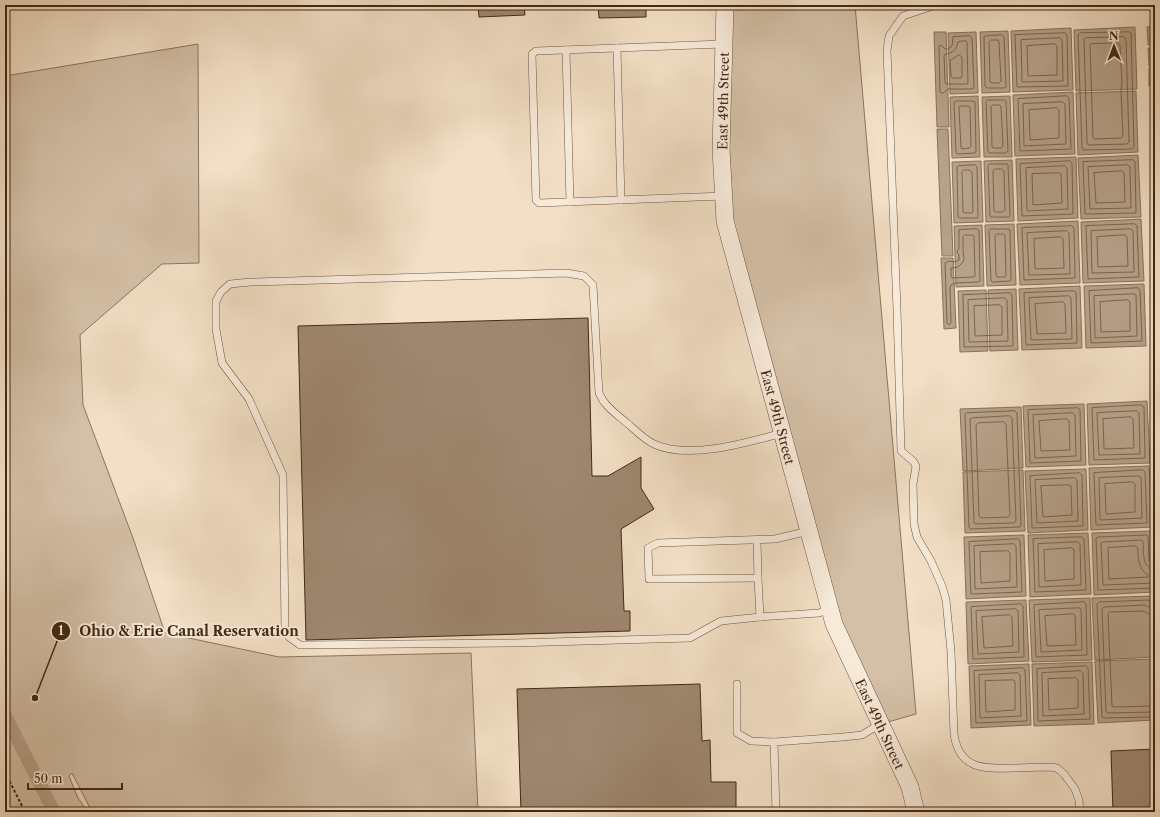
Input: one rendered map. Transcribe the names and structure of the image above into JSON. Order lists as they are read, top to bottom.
{
  "streets": {
    "street": ["East 49th Street"]
  },
  "places": ["Ohio & Erie Canal Reservation"],
  "scale_bar": "50 m",
  "north": "top"
}
